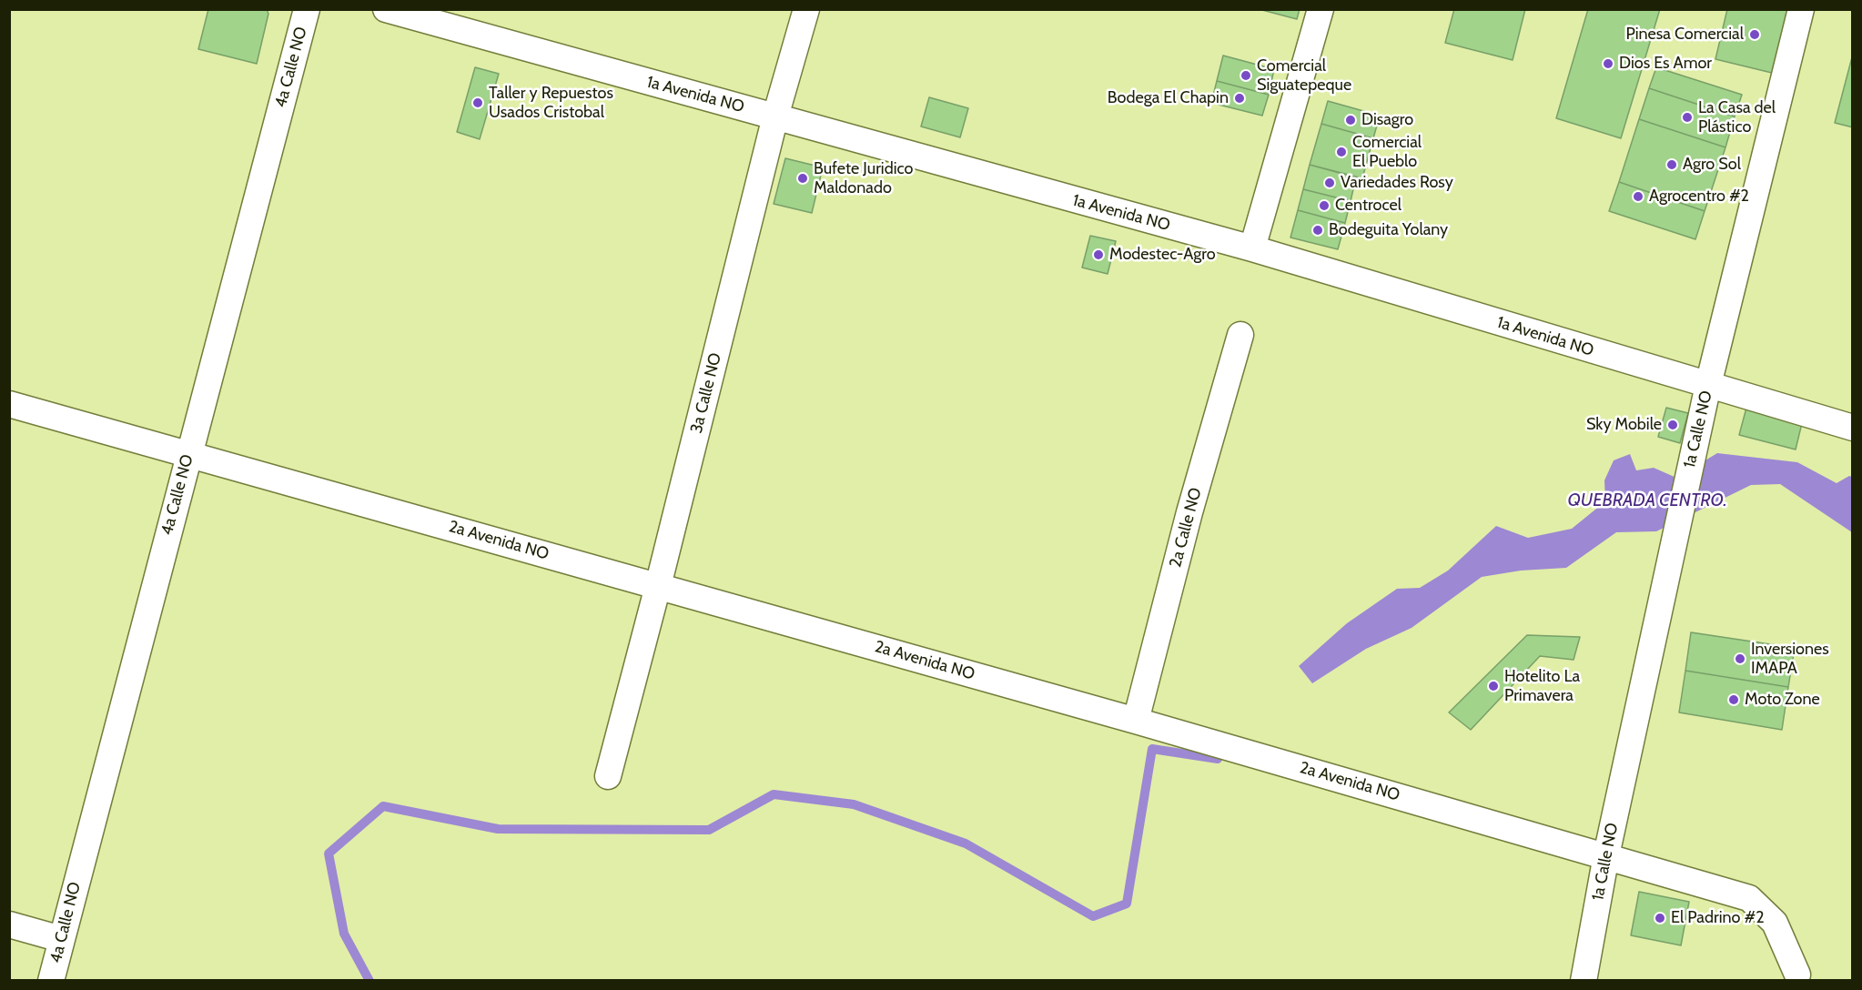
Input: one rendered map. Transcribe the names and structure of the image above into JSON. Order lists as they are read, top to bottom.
{
  "streets": {
    "street": [
      "4a Calle NO",
      "1a Avenida NO",
      "3a Calle NO",
      "1a Calle NO",
      "2a Calle NO",
      "2a Avenida NO"
    ]
  },
  "crossings": [
    ["4a Calle NO", "2a Avenida NO"],
    ["1a Avenida NO", "3a Calle NO"],
    ["1a Avenida NO", "1a Calle NO"],
    ["3a Calle NO", "2a Avenida NO"],
    ["1a Calle NO", "2a Avenida NO"],
    ["2a Calle NO", "2a Avenida NO"]
  ],
  "water": ["QUEBRADA CENTRO."],
  "places": [
    "Pinesa Comercial",
    "Dios Es Amor",
    "Comercial Siguatepeque",
    "Bodega El Chapin",
    "Taller y Repuestos Usados Cristobal",
    "La Casa del Plástico",
    "Disagro",
    "Comercial El Pueblo",
    "Agro Sol",
    "Bufete Juridico Maldonado",
    "Variedades Rosy",
    "Agrocentro #2",
    "Centrocel",
    "Bodeguita Yolany",
    "Modestec-Agro",
    "Sky Mobile",
    "Inversiones IMAPA",
    "Hotelito La Primavera",
    "Moto Zone",
    "El Padrino #2"
  ]
}
